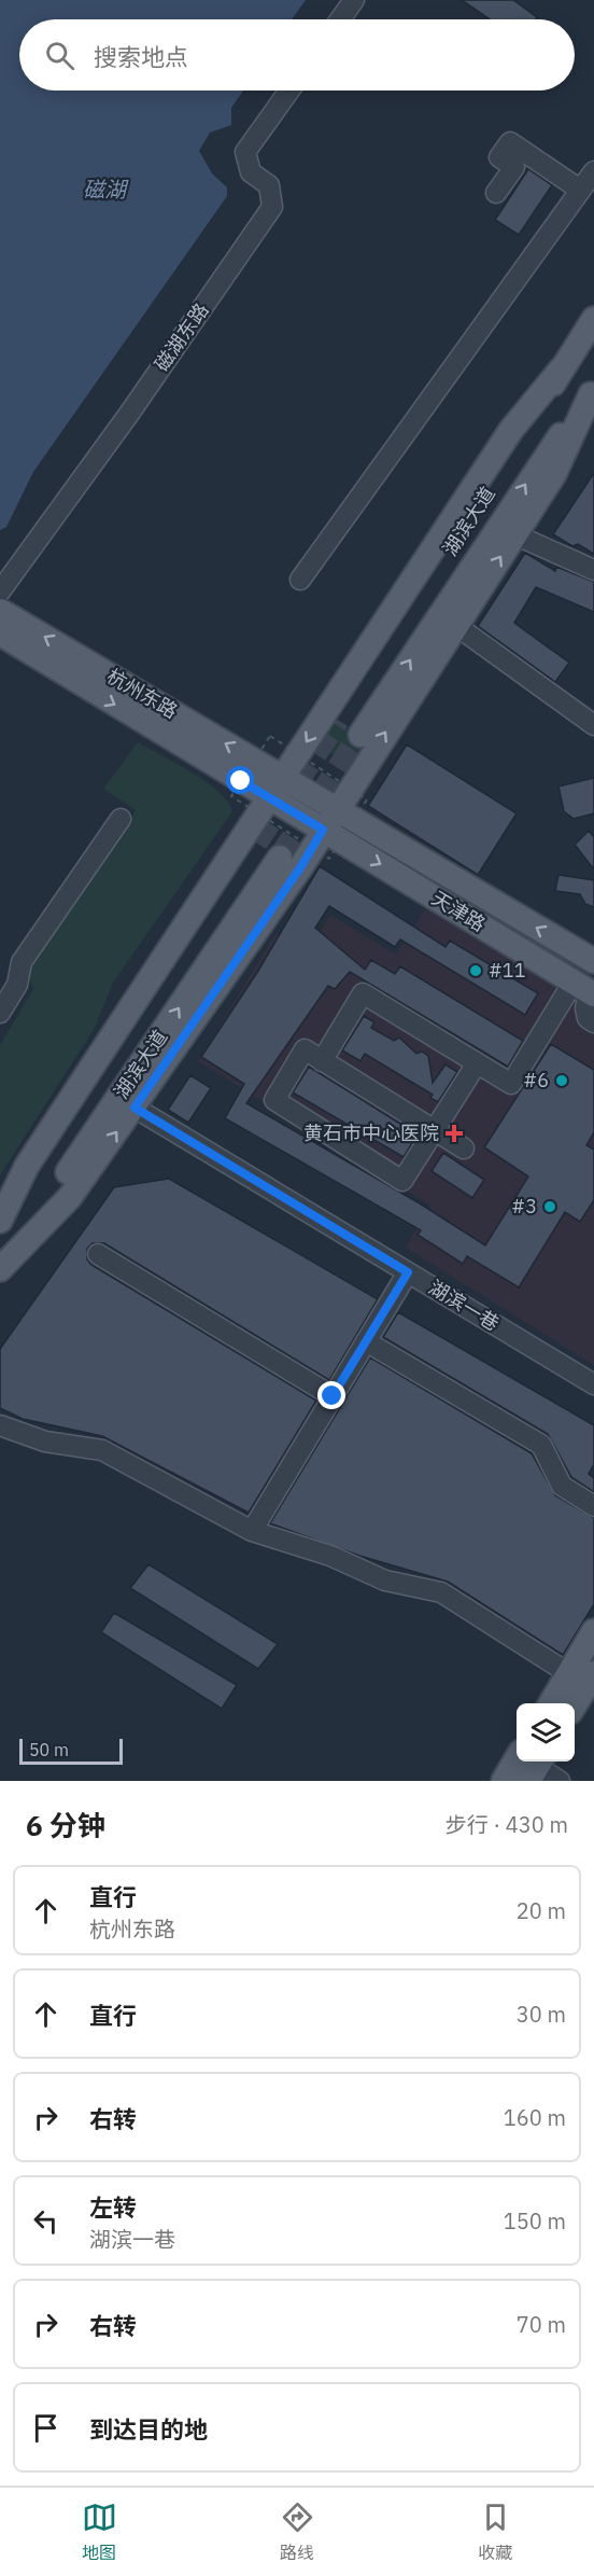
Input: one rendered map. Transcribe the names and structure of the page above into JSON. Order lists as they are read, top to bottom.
{
  "streets": {
    "main road": ["湖滨大道", "杭州东路", "天津路"],
    "street": ["磁湖东路", "湖滨一巷"]
  },
  "crossings": [
    ["杭州东路", "天津路"]
  ],
  "water": ["磁湖"],
  "places": {
    "other": ["#11", "#6", "#3"],
    "health": ["黄石市中心医院"]
  },
  "scale_bar": "50 m",
  "page": {
    "search": "搜索地点",
    "scale": "50 m",
    "heading": ["6 分钟", "步行 · 430 m"],
    "list": [
      ["直行", "杭州东路", "20 m"],
      ["直行", "30 m"],
      ["右转", "160 m"],
      ["左转", "湖滨一巷", "150 m"],
      ["右转", "70 m"],
      "到达目的地"
    ],
    "nav": ["地图", "路线", "收藏"]
  }
}
